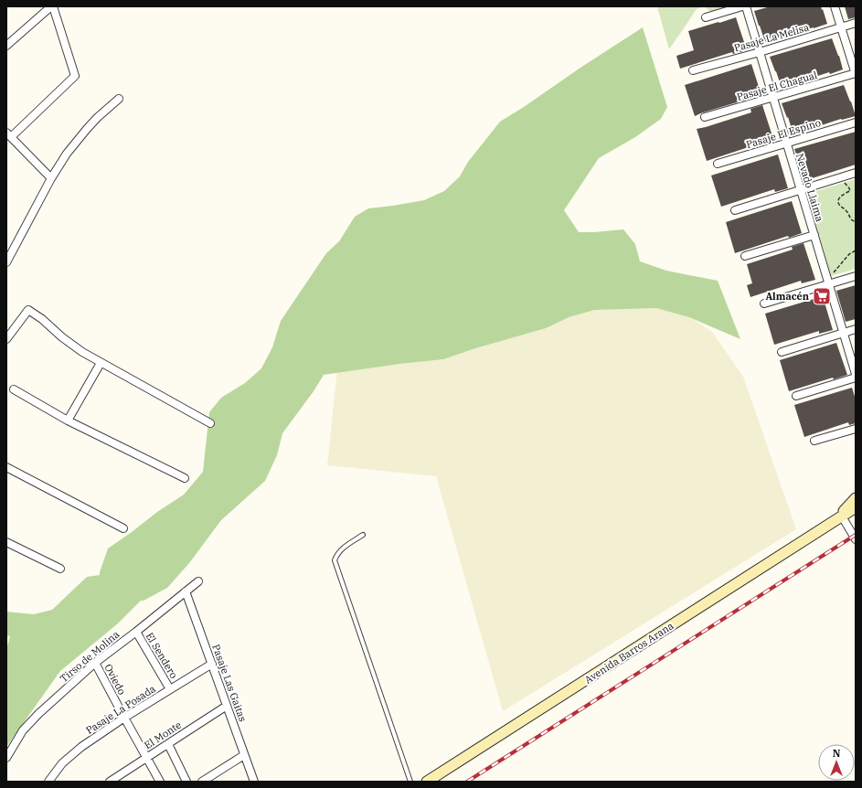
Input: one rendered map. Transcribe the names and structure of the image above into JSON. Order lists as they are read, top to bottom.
{
  "streets": {
    "main road": ["Avenida Barros Arana"],
    "street": [
      "Pasaje La Melisa",
      "Pasaje El Chagual",
      "Pasaje El Espino",
      "Nevado Llaima",
      "El Sendero",
      "Tirso de Molina",
      "Oviedo",
      "Pasaje Las Gaitas",
      "Pasaje La Posada",
      "El Monte"
    ]
  },
  "crossings": [
    ["Pasaje La Melisa", "Nevado Llaima"],
    ["Pasaje El Chagual", "Nevado Llaima"],
    ["Pasaje El Espino", "Nevado Llaima"],
    ["El Sendero", "Tirso de Molina"],
    ["El Sendero", "Pasaje La Posada"],
    ["Tirso de Molina", "Oviedo"],
    ["Tirso de Molina", "Pasaje Las Gaitas"],
    ["Oviedo", "Pasaje La Posada"],
    ["Oviedo", "El Monte"],
    ["Pasaje Las Gaitas", "Pasaje La Posada"],
    ["Pasaje Las Gaitas", "El Monte"]
  ],
  "places": {
    "supermarket": ["Almacén"]
  },
  "north": "top"
}
